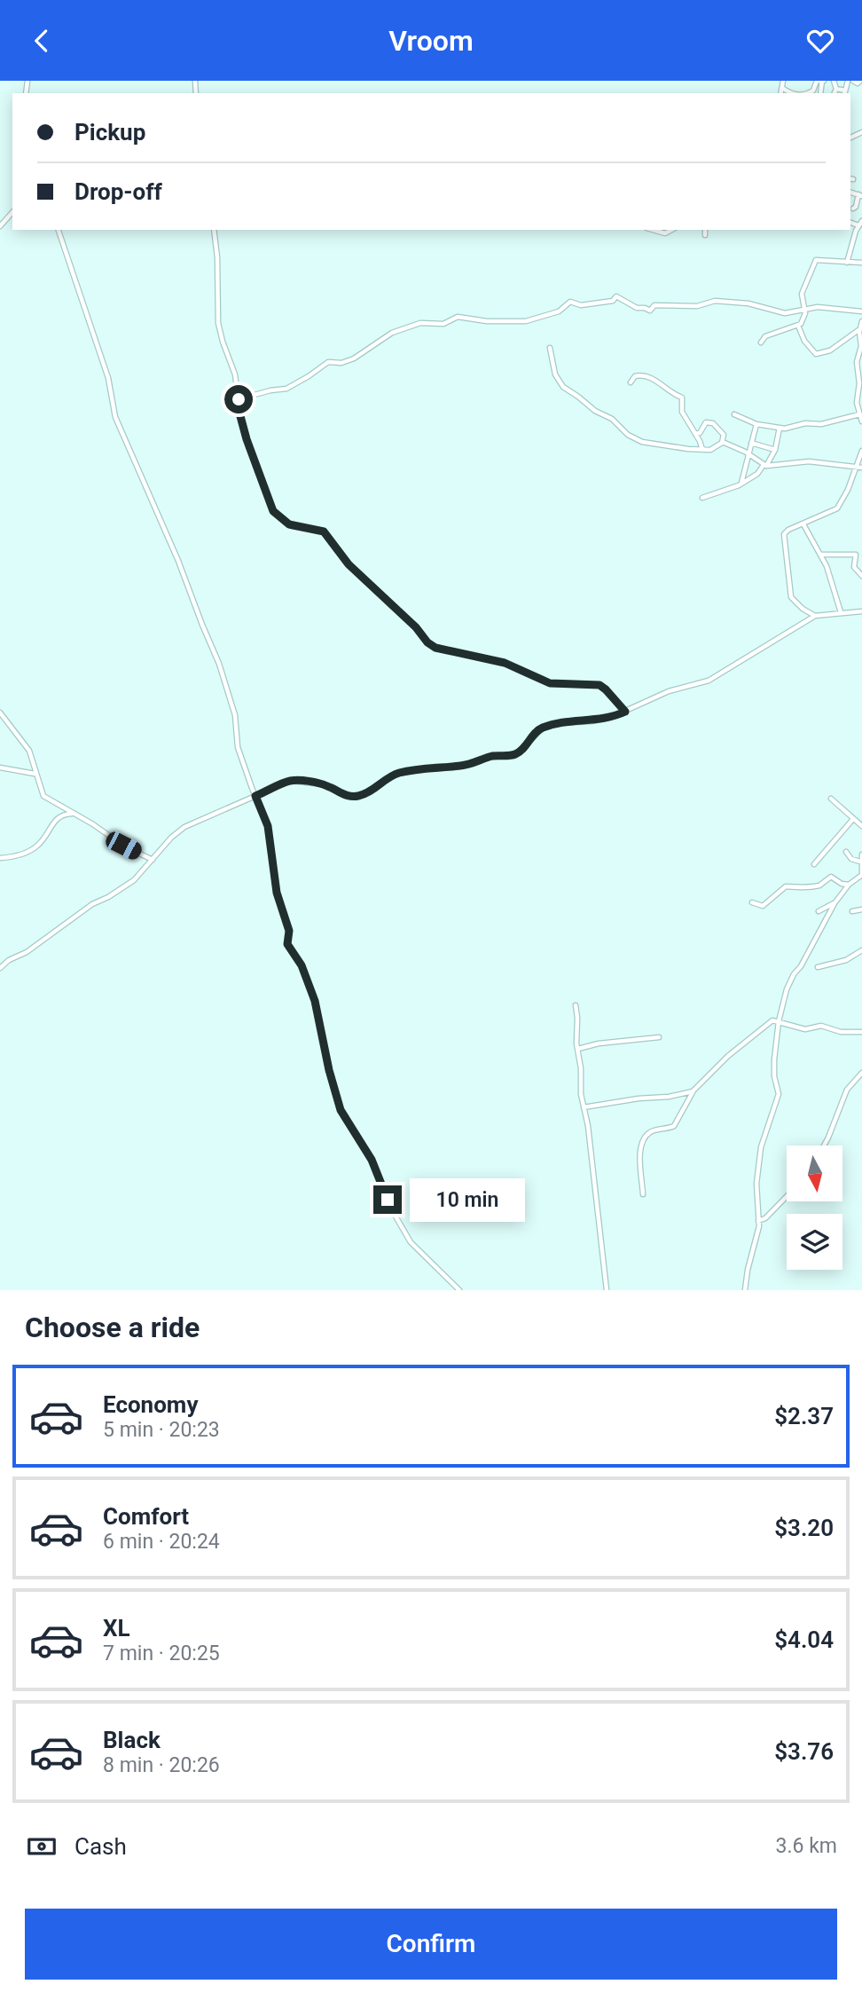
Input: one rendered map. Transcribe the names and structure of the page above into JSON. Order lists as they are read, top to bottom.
{
  "north": "bottom",
  "page": {
    "header": "Vroom",
    "banner": ["Pickup", "Drop-off"],
    "bubble": "10 min",
    "heading": "Choose a ride",
    "list": [
      {
        "name": "Economy",
        "note": "5 min · 20:23",
        "value": "$2.37"
      },
      {
        "name": "Comfort",
        "note": "6 min · 20:24",
        "value": "$3.20"
      },
      {
        "name": "XL",
        "note": "7 min · 20:25",
        "value": "$4.04"
      },
      {
        "name": "Black",
        "note": "8 min · 20:26",
        "value": "$3.76"
      }
    ],
    "pay": ["Cash", "3.6 km"],
    "buttons": "Confirm"
  }
}
